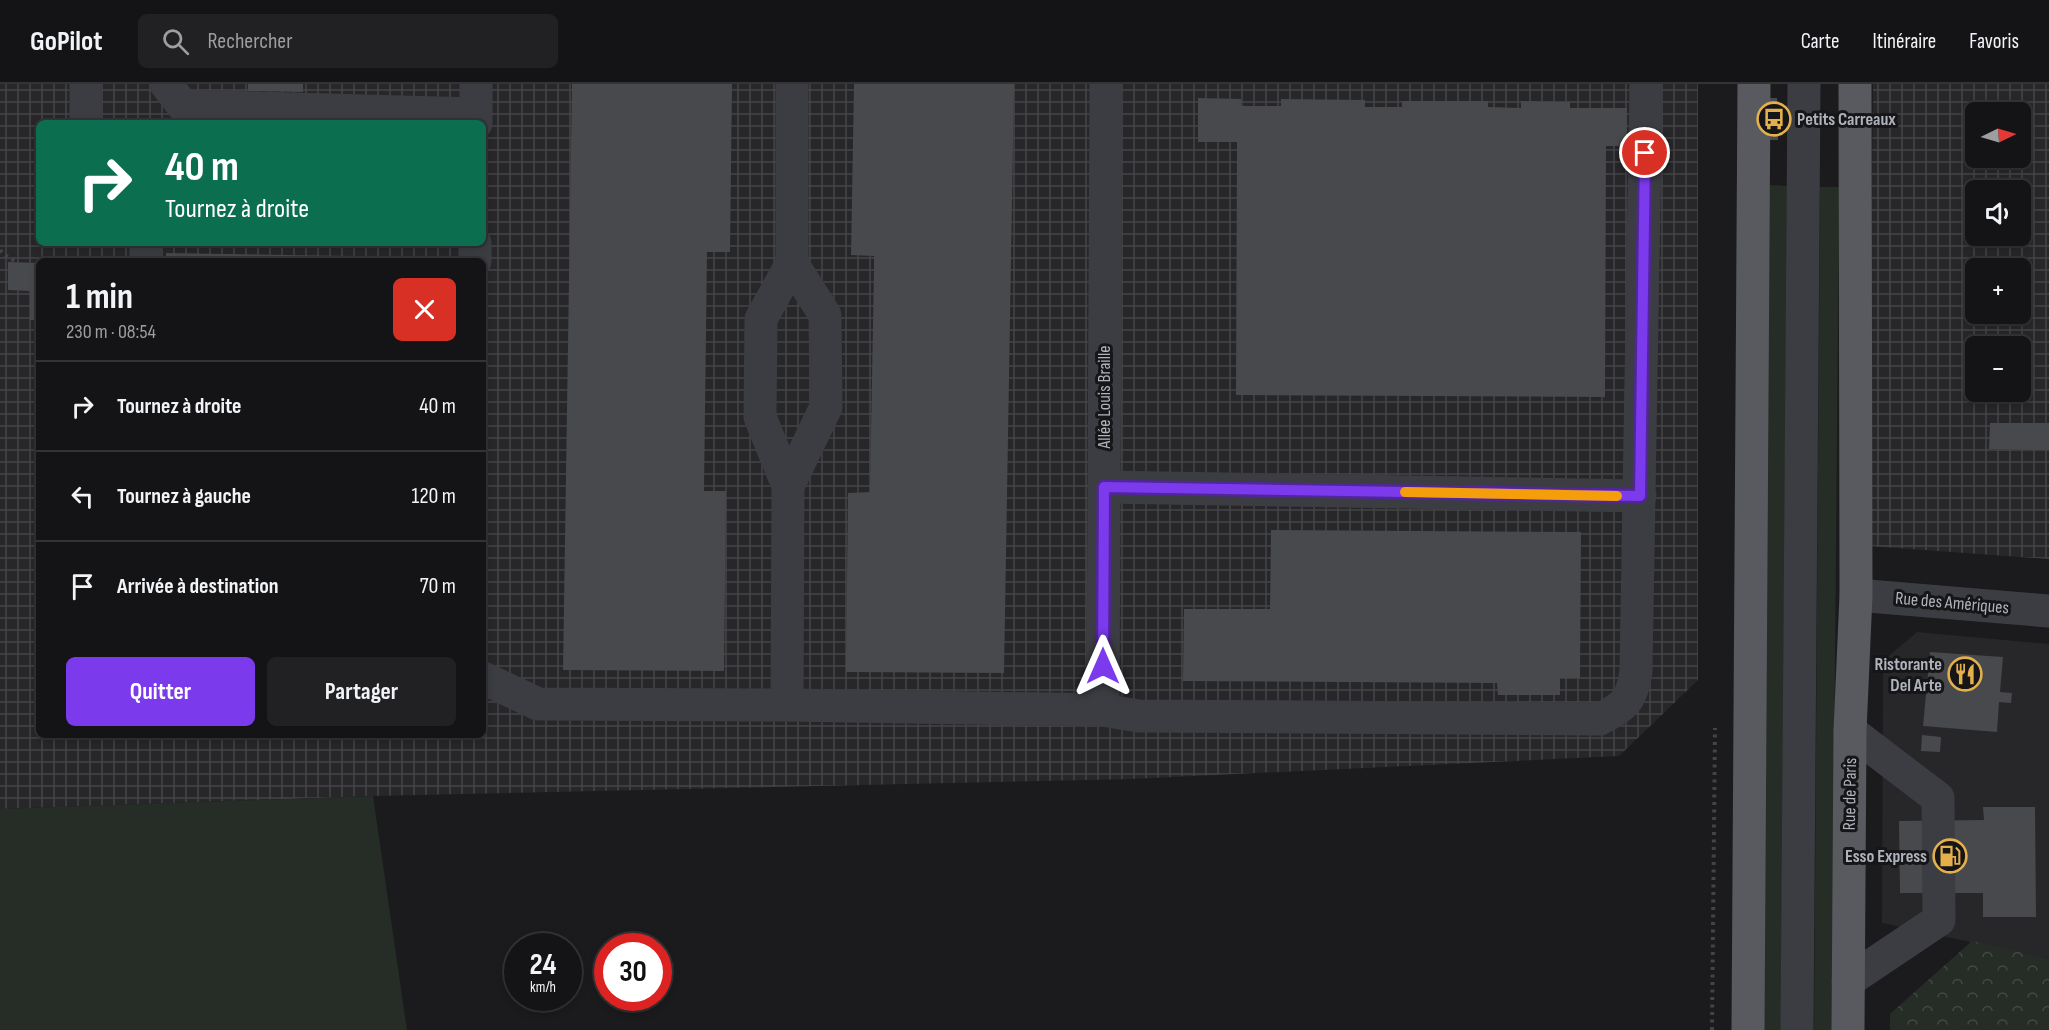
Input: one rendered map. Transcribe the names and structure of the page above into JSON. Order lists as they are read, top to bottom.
{
  "streets": {
    "main road": ["Rue de Paris"],
    "street": ["Allée Louis Braille", "Rue des Amériques"]
  },
  "crossings": [
    ["Rue des Amériques", "Rue de Paris"]
  ],
  "places": {
    "bus stop": ["Petits Carreaux"],
    "restaurant": ["Ristorante Del Arte"],
    "fuel station": ["Esso Express"]
  },
  "north": "right",
  "page": {
    "header": "GoPilot",
    "search": "Rechercher",
    "nav": ["Carte", "Itinéraire", "Favoris"],
    "map_buttons": ["+", "−"],
    "turn": ["40 m", "Tournez à droite"],
    "heading": ["1 min", "230 m · 08:54"],
    "list": [
      {
        "name": "Tournez à droite",
        "value": "40 m"
      },
      {
        "name": "Tournez à gauche",
        "value": "120 m"
      },
      {
        "name": "Arrivée à destination",
        "value": "70 m"
      }
    ],
    "buttons": ["Quitter", "Partager"],
    "speed": "24 km/h",
    "limit": "30"
  }
}
